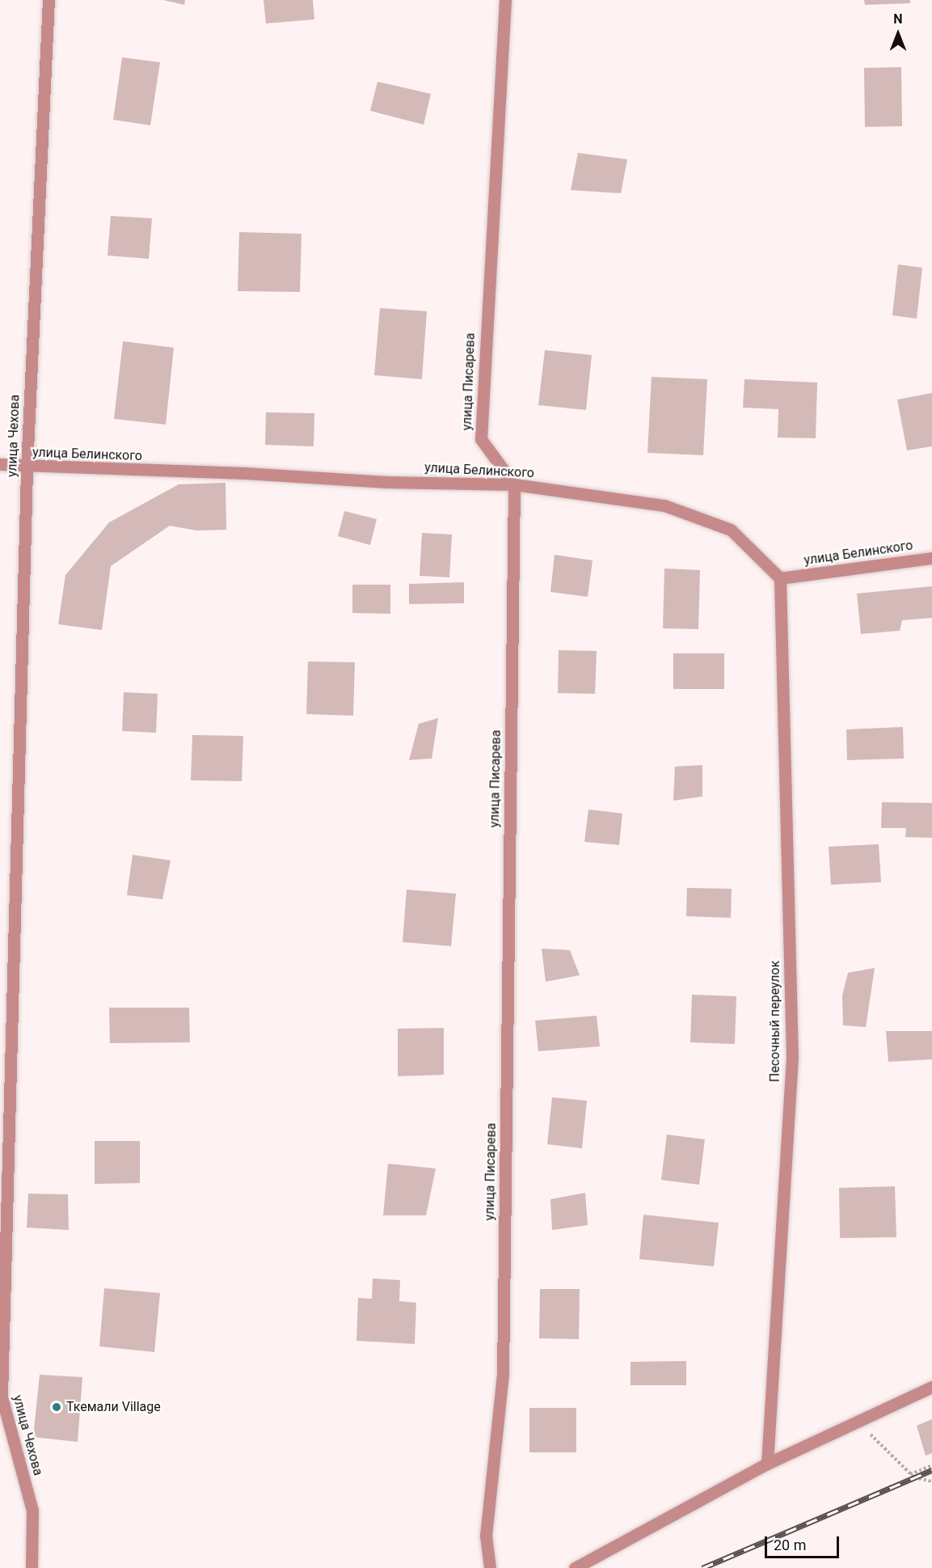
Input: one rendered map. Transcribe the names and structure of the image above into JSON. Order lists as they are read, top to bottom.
{
  "streets": {
    "street": [
      "улица Писарева",
      "улица Чехова",
      "улица Белинского",
      "Песочный переулок"
    ]
  },
  "crossings": [
    ["улица Писарева", "улица Белинского"],
    ["улица Чехова", "улица Белинского"],
    ["улица Белинского", "Песочный переулок"]
  ],
  "places": ["Ткемали Village"],
  "scale_bar": "20 m",
  "north": "top"
}
